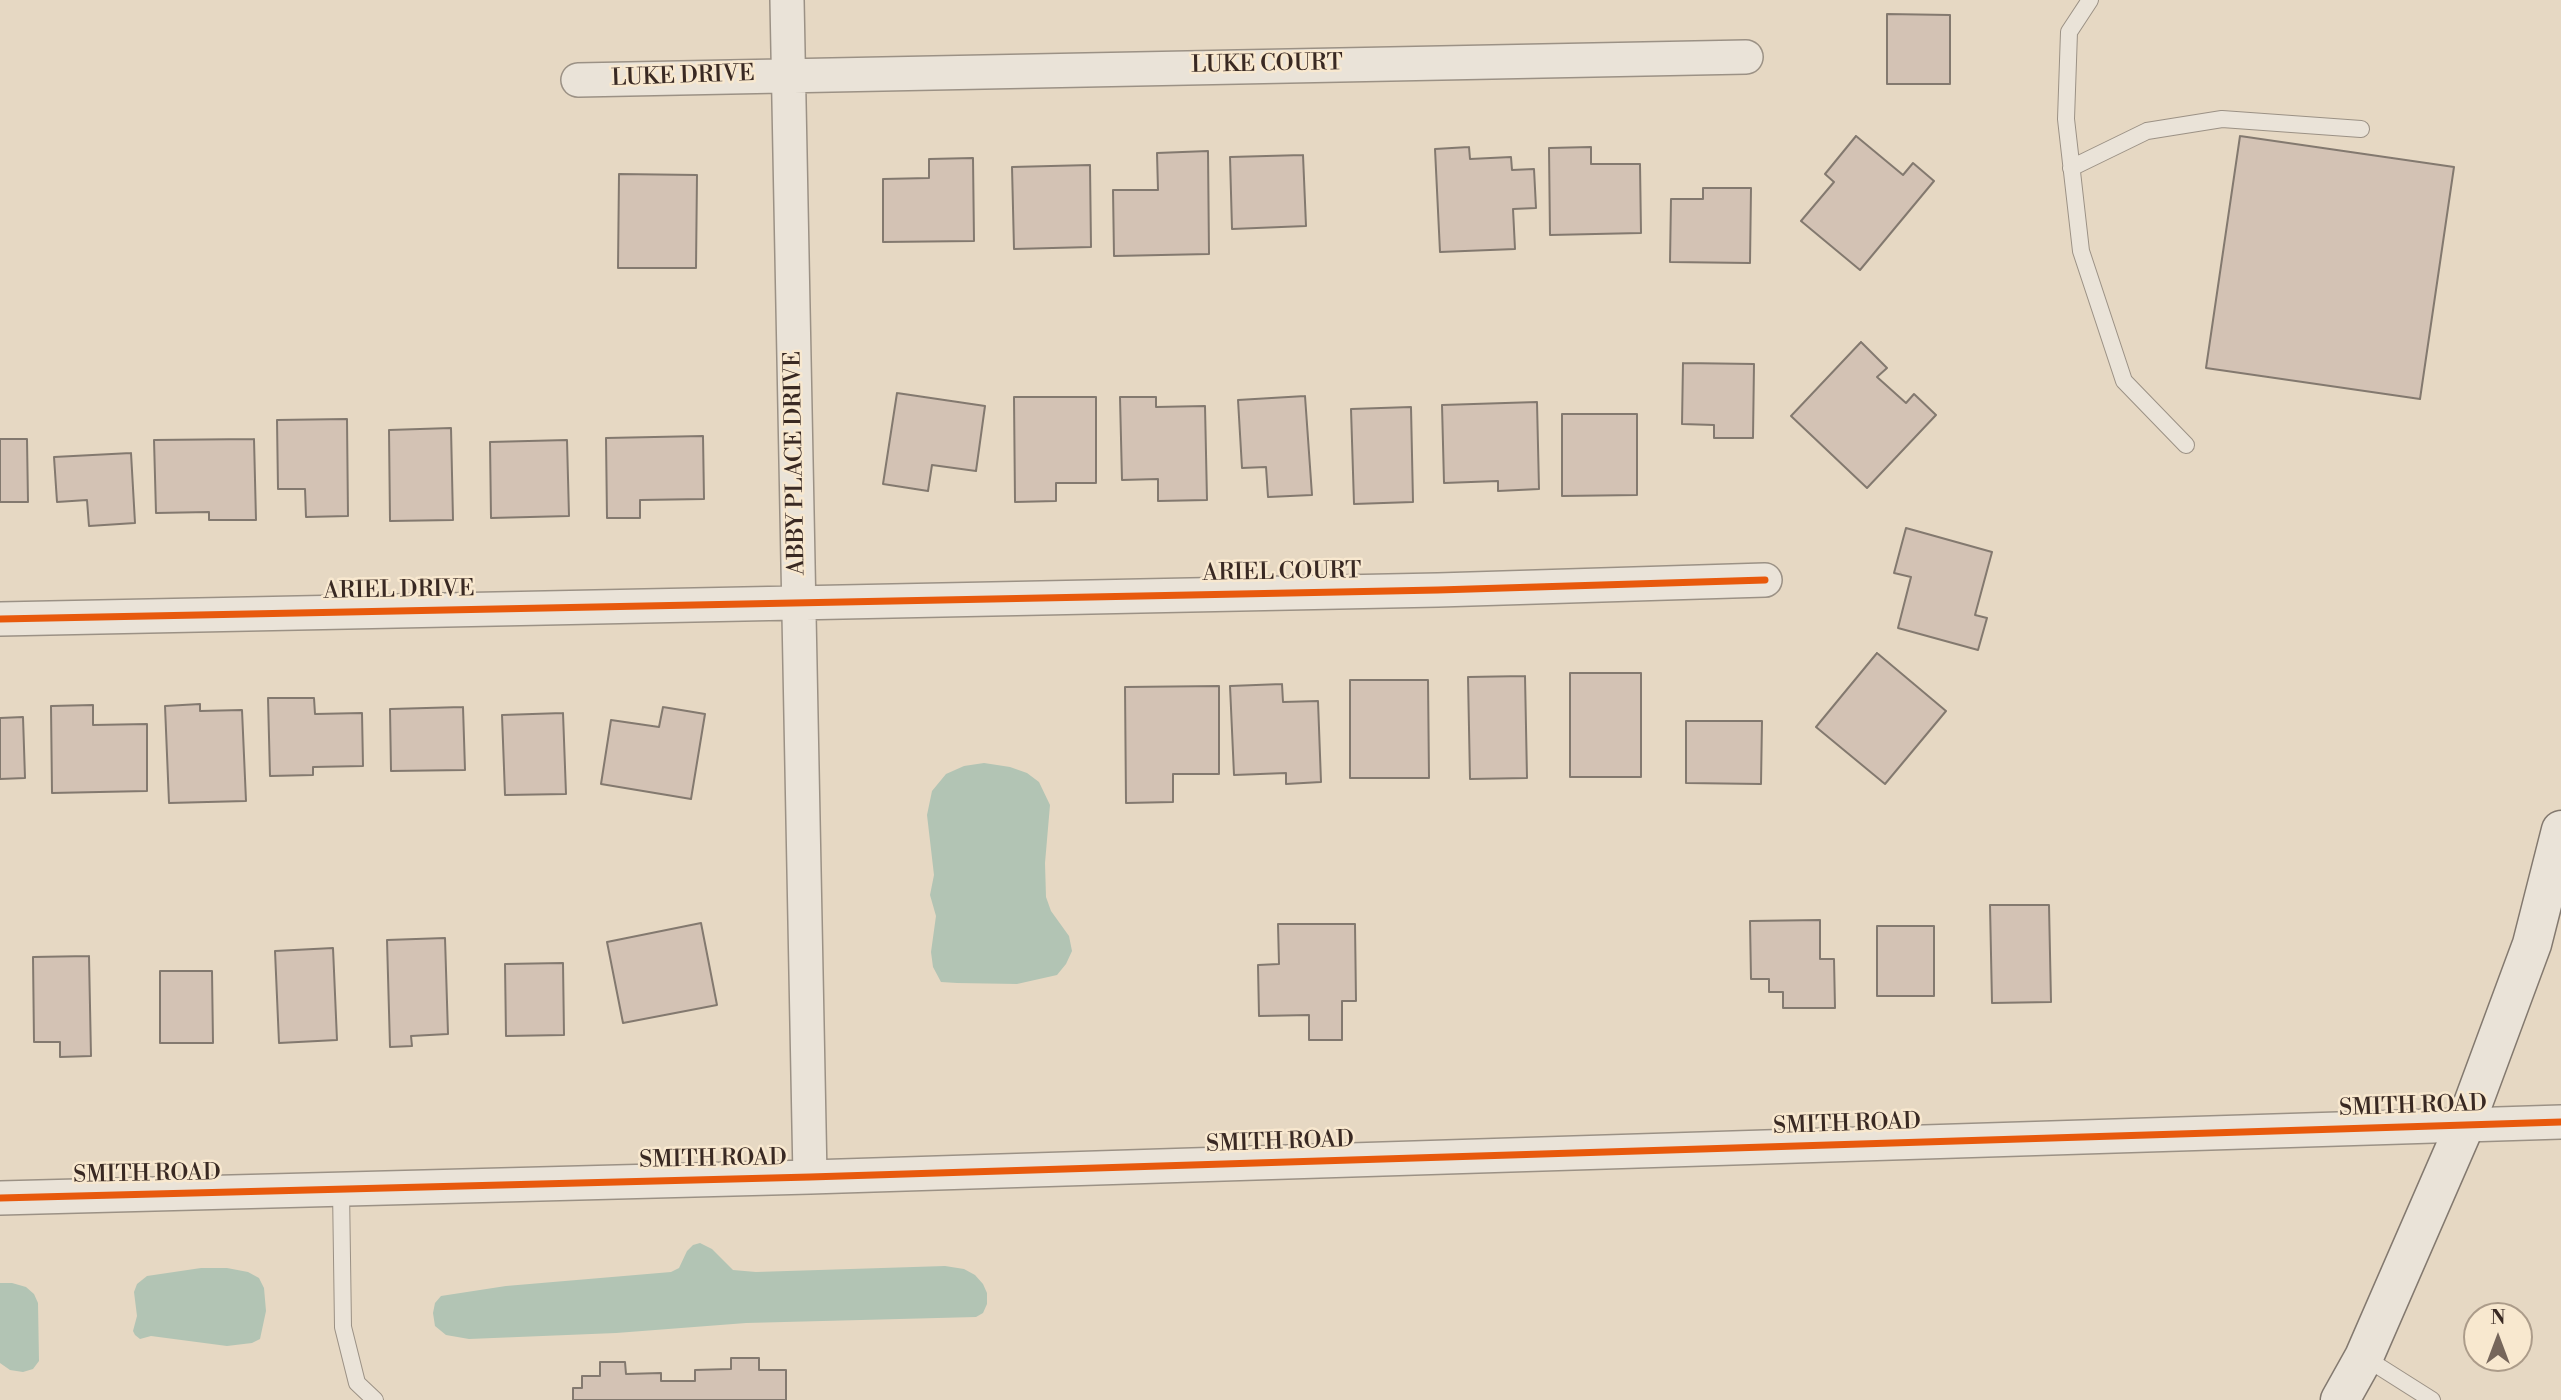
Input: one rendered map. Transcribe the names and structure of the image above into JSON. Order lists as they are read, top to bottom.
{
  "streets": {
    "street": [
      "LUKE COURT",
      "LUKE DRIVE",
      "ABBY PLACE DRIVE",
      "ARIEL COURT",
      "ARIEL DRIVE",
      "SMITH ROAD"
    ]
  },
  "crossings": [
    ["LUKE COURT", "LUKE DRIVE"],
    ["LUKE COURT", "ABBY PLACE DRIVE"],
    ["LUKE DRIVE", "ABBY PLACE DRIVE"],
    ["ABBY PLACE DRIVE", "ARIEL COURT"],
    ["ABBY PLACE DRIVE", "ARIEL DRIVE"],
    ["ABBY PLACE DRIVE", "SMITH ROAD"],
    ["ARIEL COURT", "ARIEL DRIVE"]
  ],
  "north": "top"
}
